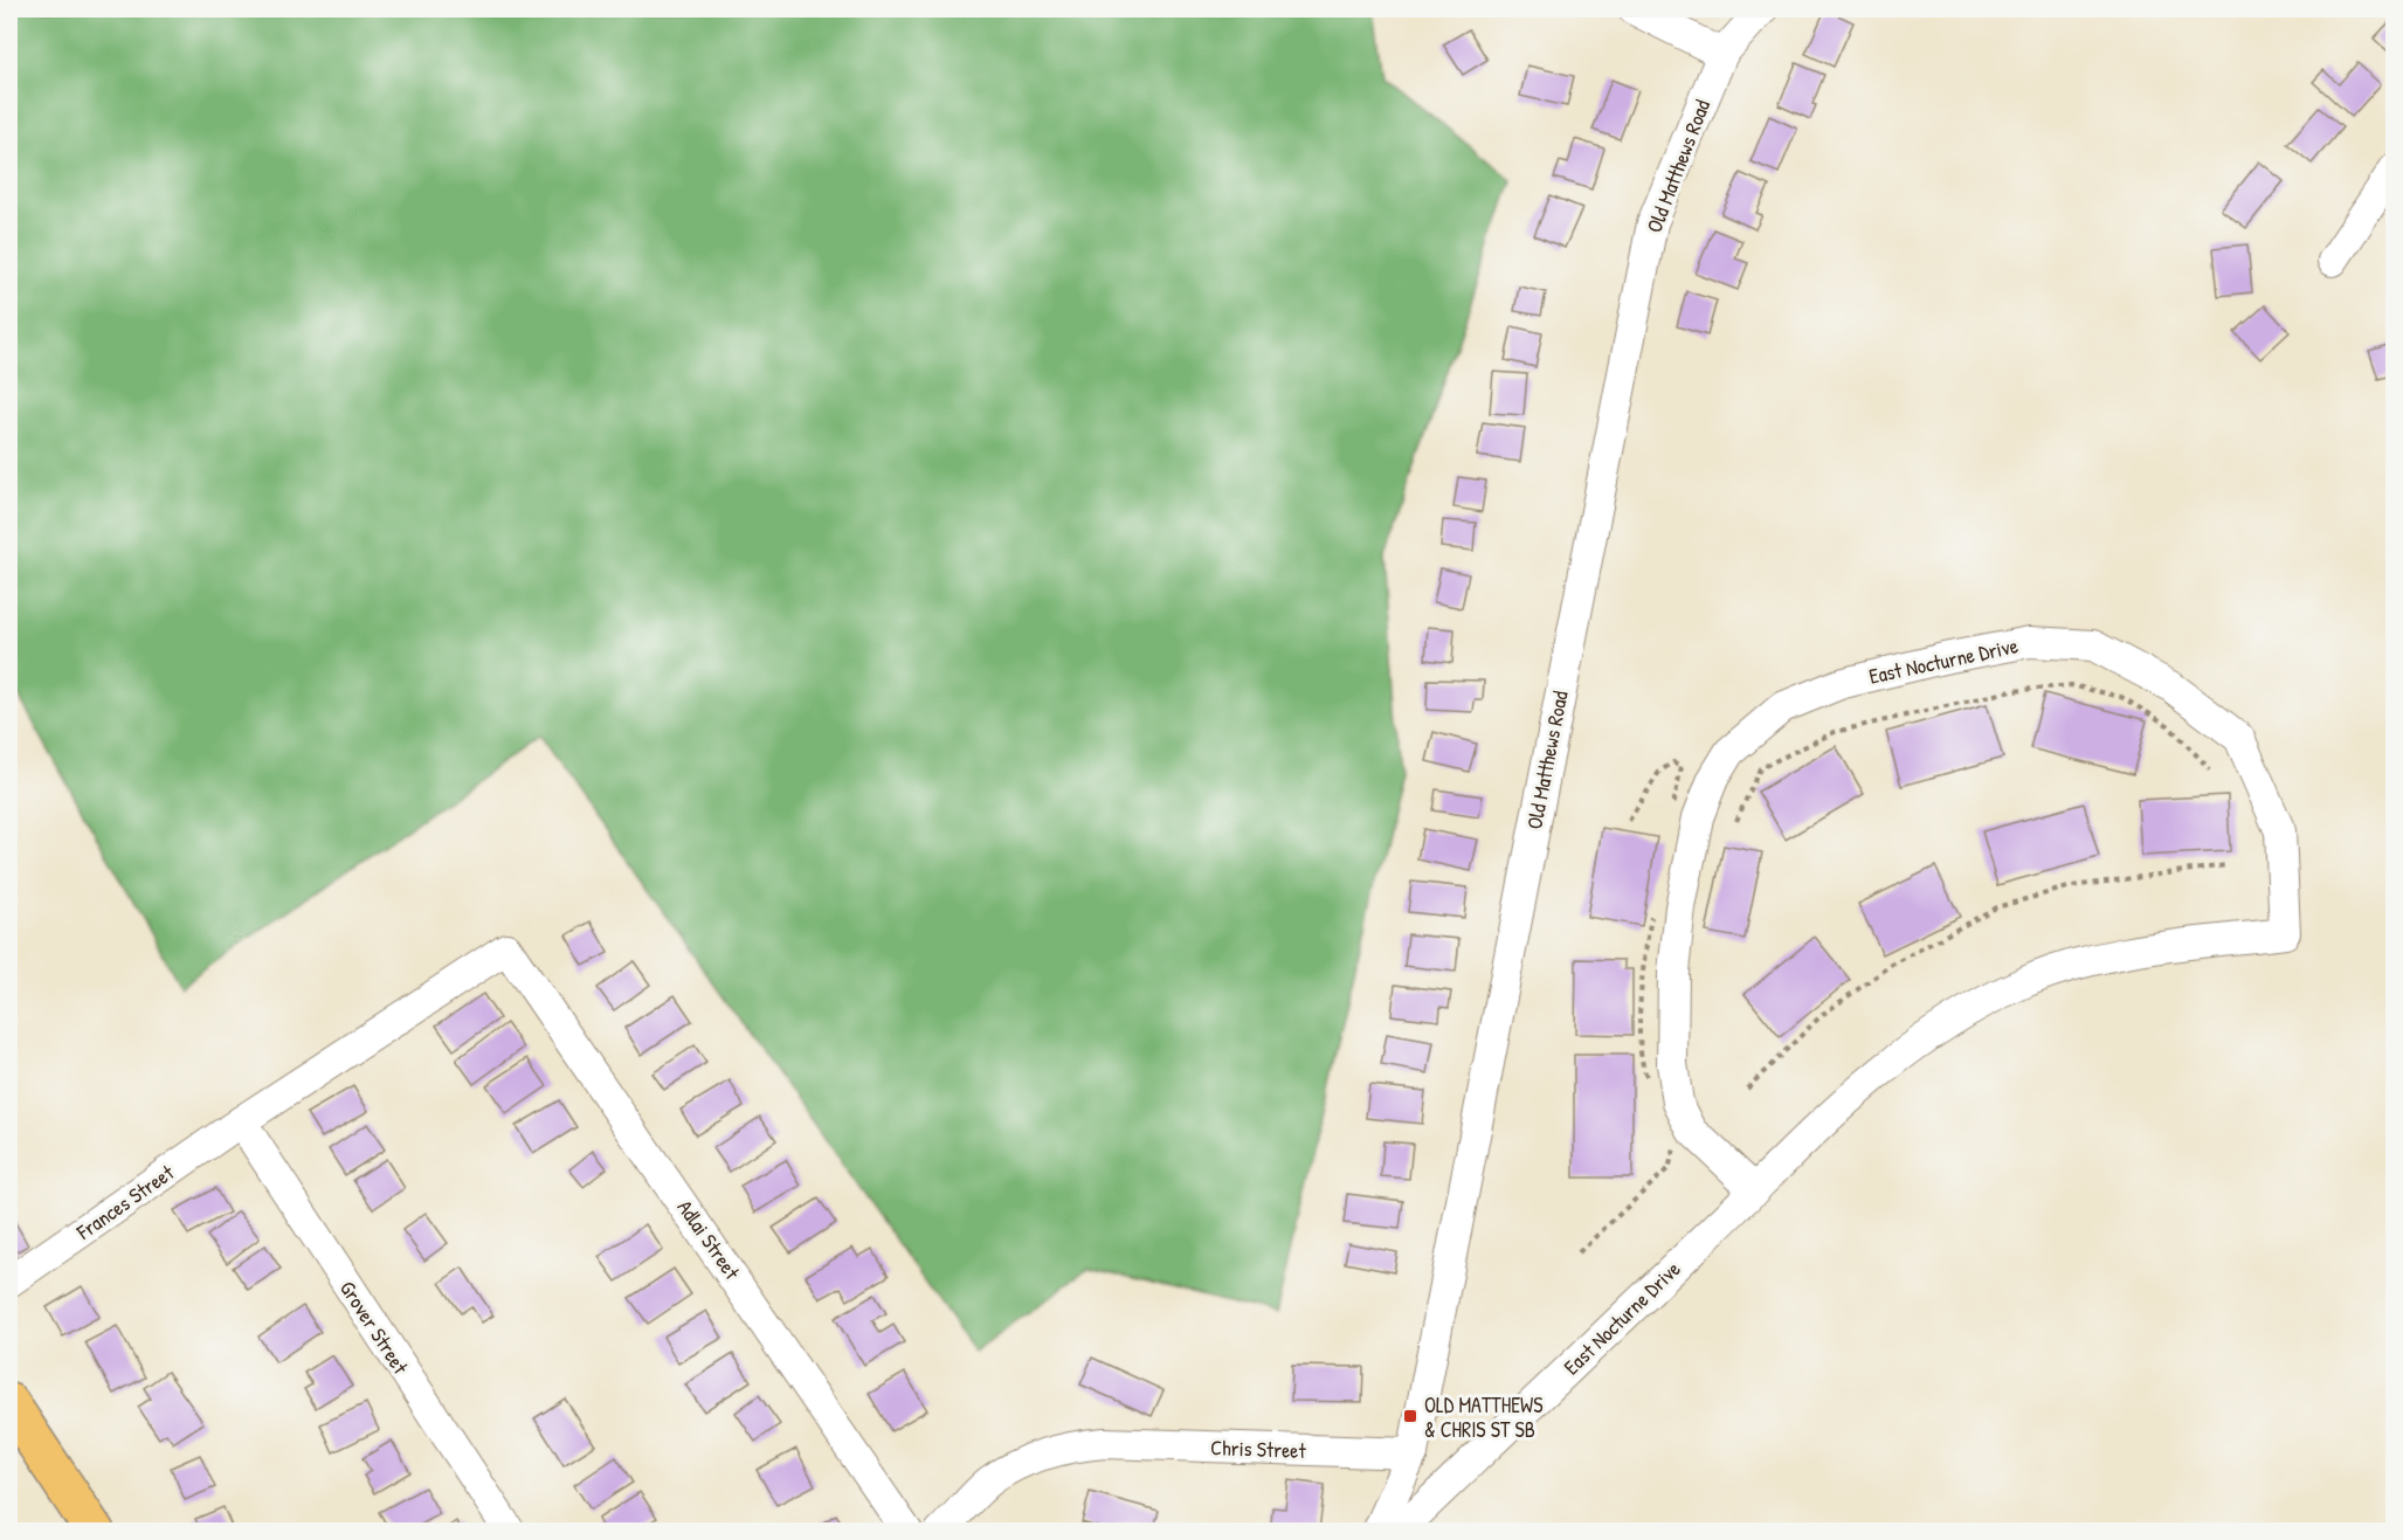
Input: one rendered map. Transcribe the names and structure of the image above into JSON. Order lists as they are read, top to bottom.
{
  "streets": {
    "street": [
      "Old Matthews Road",
      "East Nocturne Drive",
      "Frances Street",
      "Adlai Street",
      "Grover Street",
      "Chris Street"
    ]
  },
  "crossings": [
    ["Old Matthews Road", "Chris Street"],
    ["Frances Street", "Adlai Street"],
    ["Frances Street", "Grover Street"]
  ],
  "places": {
    "transit": ["OLD MATTHEWS & CHRIS ST SB"]
  }
}
